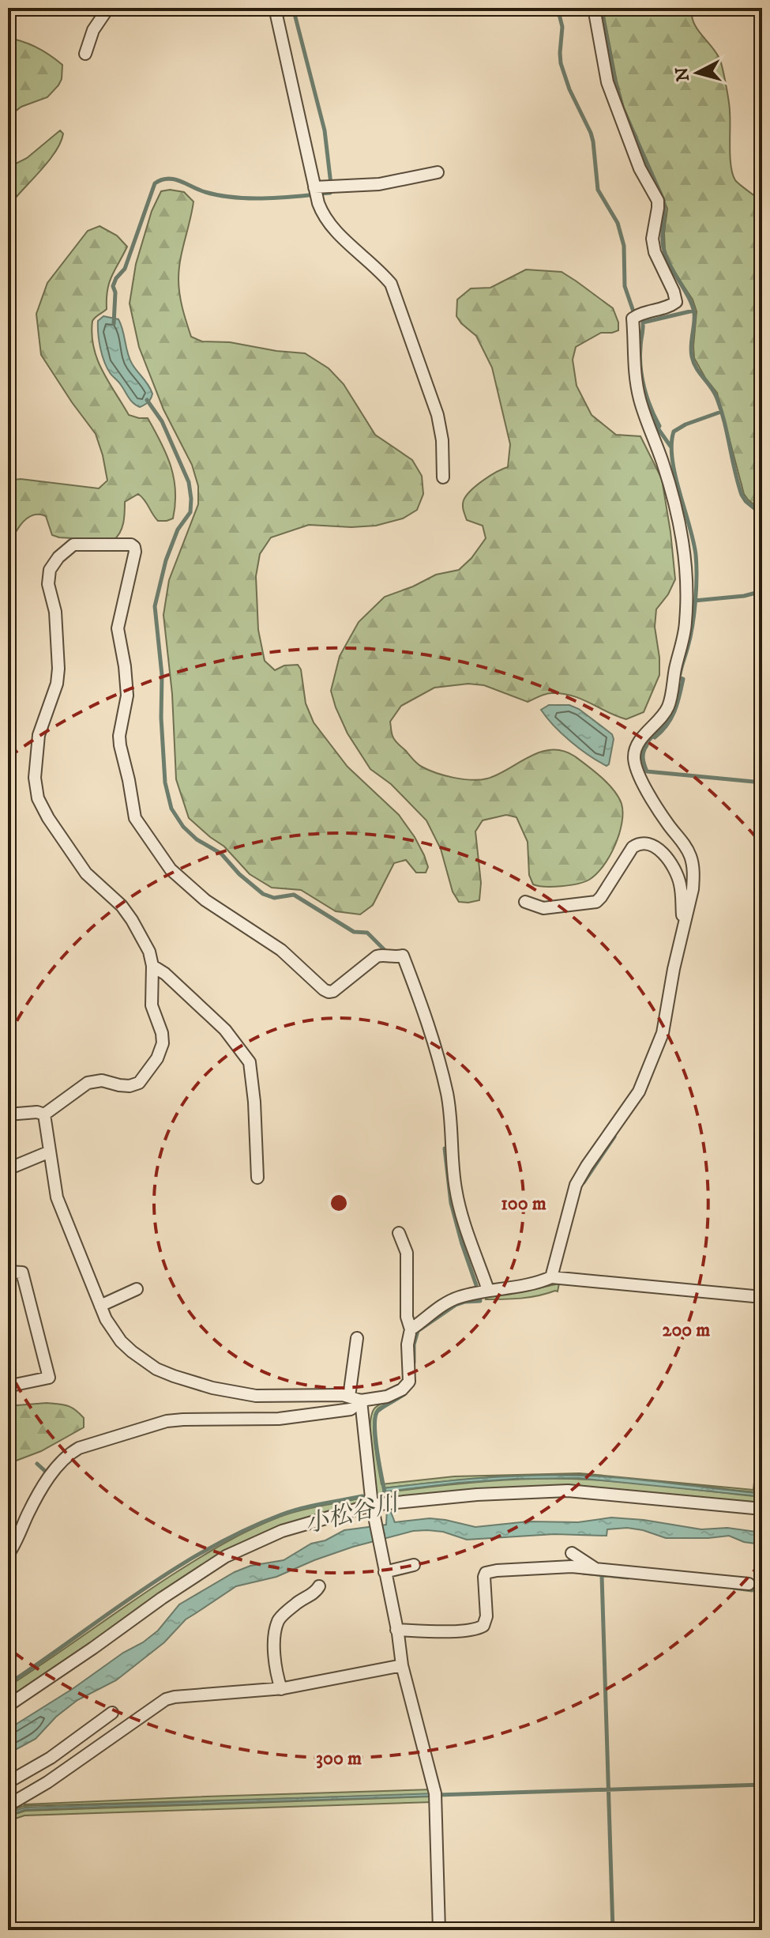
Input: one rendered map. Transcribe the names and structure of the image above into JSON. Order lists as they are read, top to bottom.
{
  "water": ["小松谷川"],
  "north": "left",
  "rings": ["100 m", "200 m", "300 m"]
}
